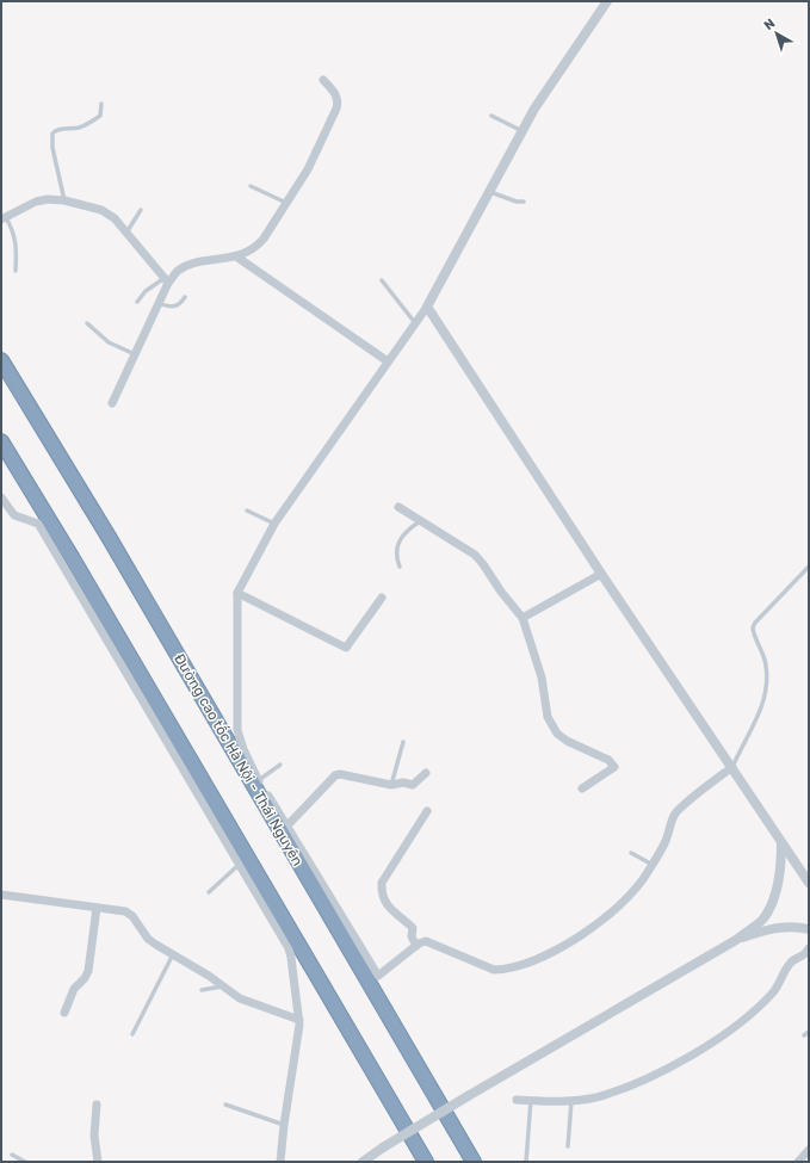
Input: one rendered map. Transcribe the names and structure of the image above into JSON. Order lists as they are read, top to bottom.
{
  "streets": {
    "highway": ["Đường cao tốc Hà Nội - Thái Nguyên"]
  },
  "north": "top left"
}
